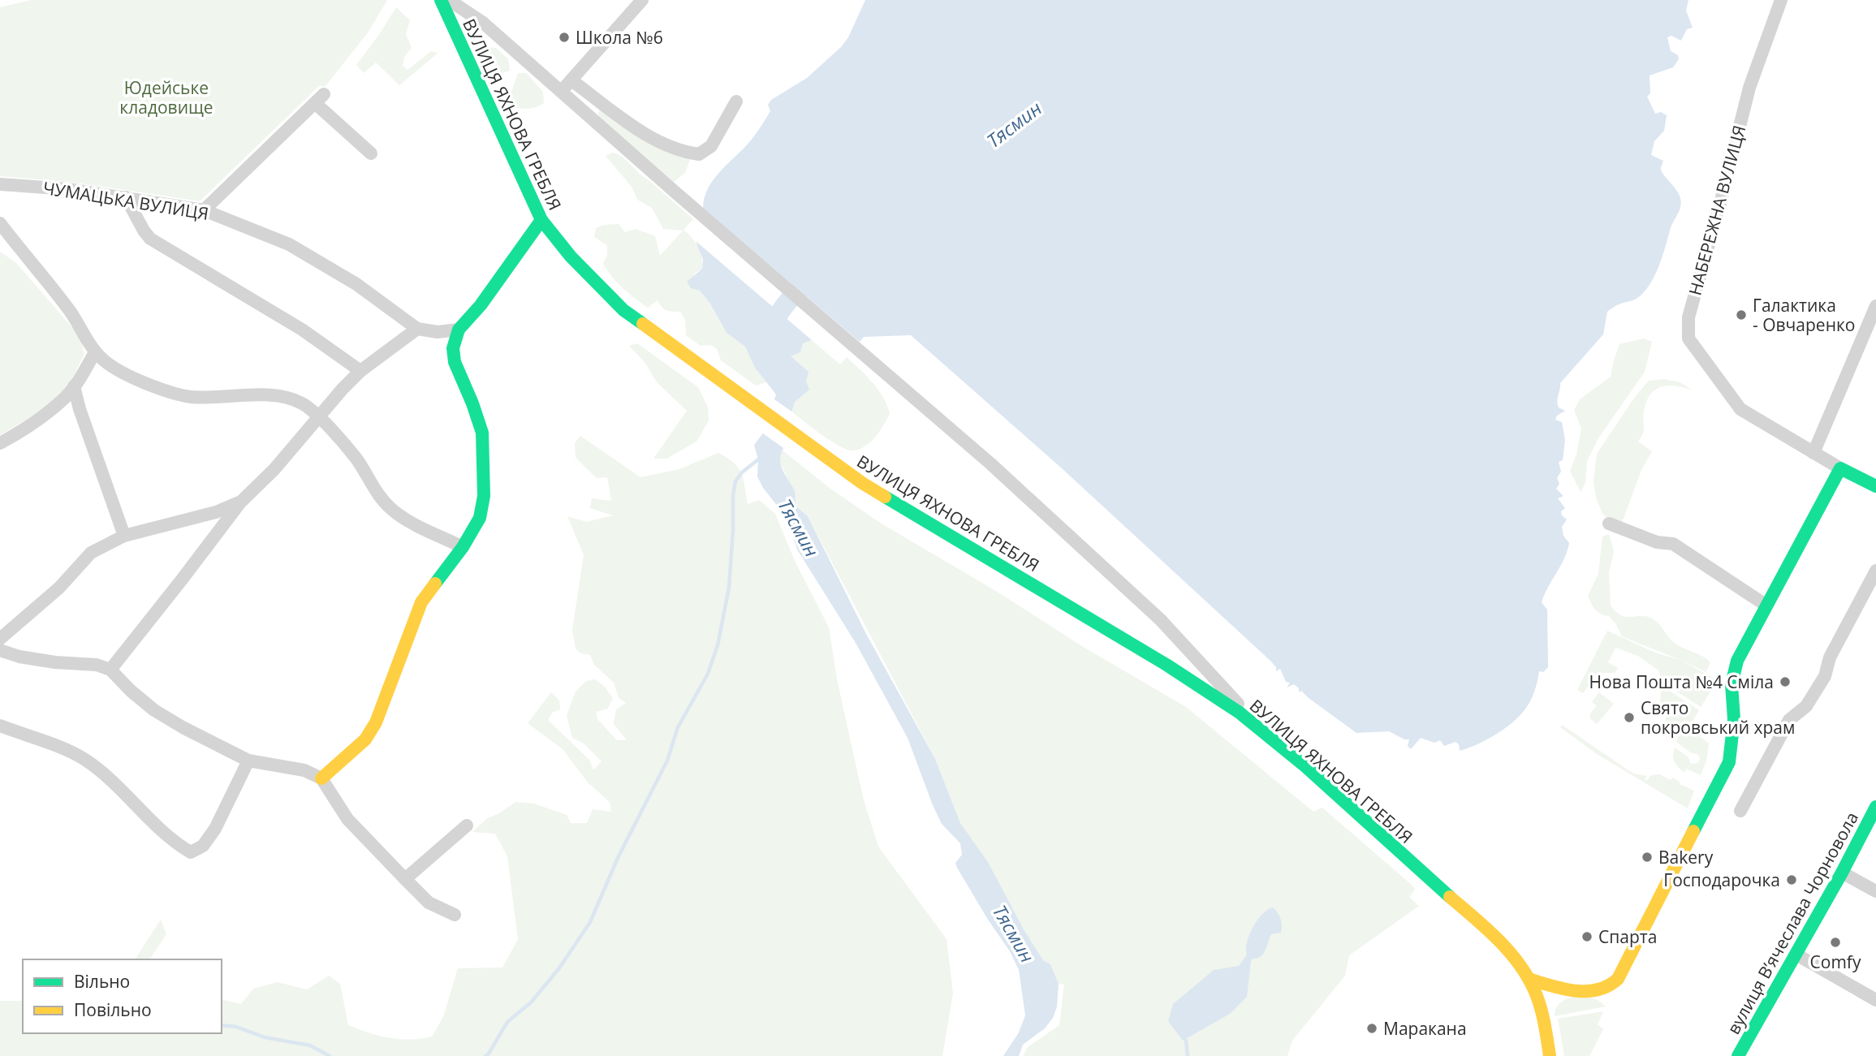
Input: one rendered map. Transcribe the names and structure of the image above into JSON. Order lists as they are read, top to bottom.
{
  "streets": {
    "street": [
      "ВУЛИЦЯ ЯХНОВА ГРЕБЛЯ",
      "ЧУМАЦЬКА ВУЛИЦЯ",
      "НАБЕРЕЖНА ВУЛИЦЯ",
      "вулиця Вʼячеслава Чорновола"
    ]
  },
  "water": ["Тясмин"],
  "parks": ["Юдейське кладовище"],
  "places": [
    "Школа №6",
    "Галактика - Овчаренко",
    "Нова Пошта №4 Сміла",
    "Свято покровський храм",
    "Bakery",
    "Господарочка",
    "Спарта",
    "Comfy",
    "Маракана"
  ],
  "legend": ["Вільно", "Повільно"]
}
